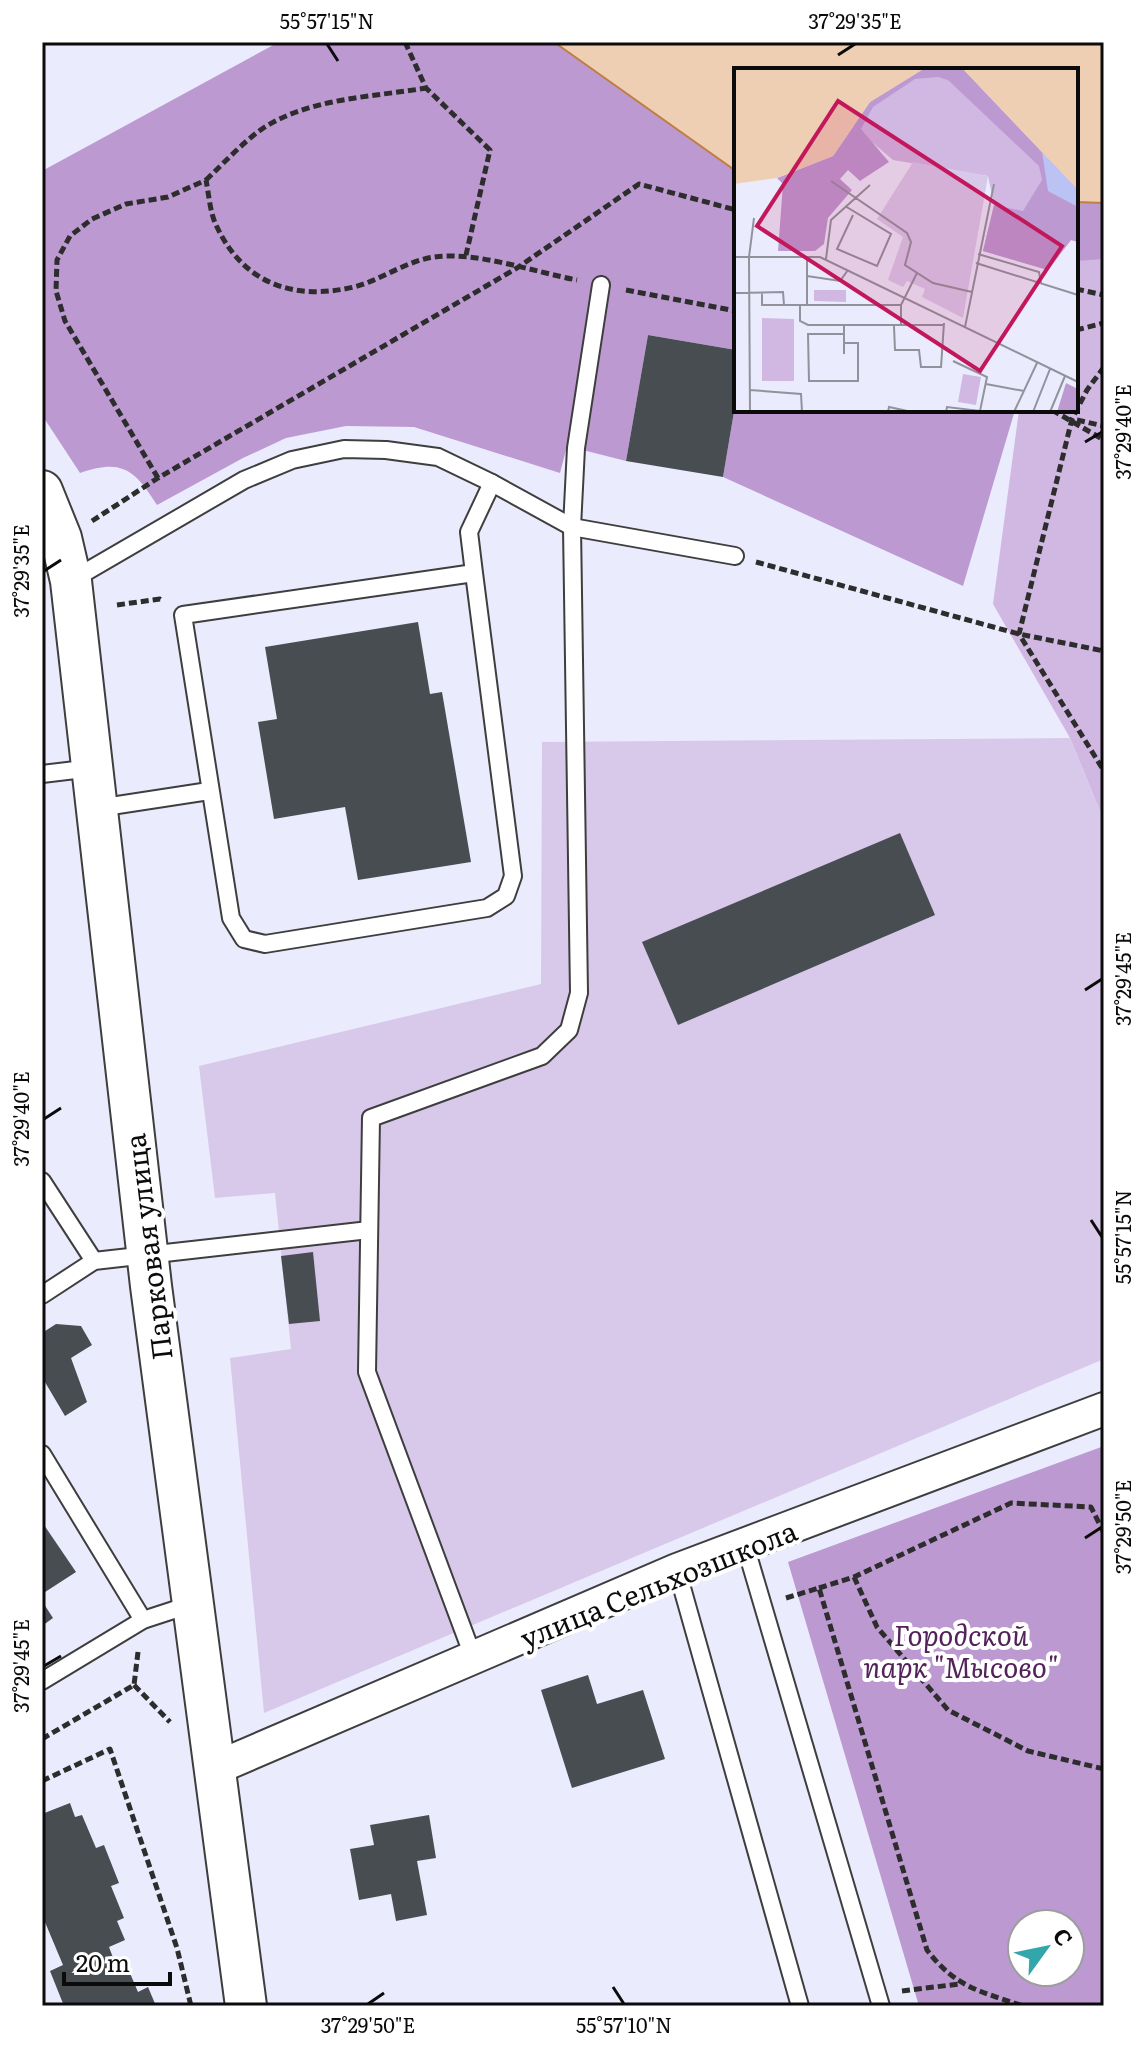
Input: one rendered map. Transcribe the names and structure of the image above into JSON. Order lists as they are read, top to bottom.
{
  "streets": {
    "street": ["Парковая улица", "улица Сельхозшкола"]
  },
  "crossings": [
    ["Парковая улица", "улица Сельхозшкола"]
  ],
  "parks": ["Городской парк \"Мысово\""],
  "scale_bar": "20 m",
  "north": "top right",
  "coordinates": [
    "55°57'15\"N",
    "37°29'35\"E",
    "37°29'40\"E",
    "37°29'45\"E",
    "37°29'50\"E",
    "55°57'10\"N"
  ]
}
